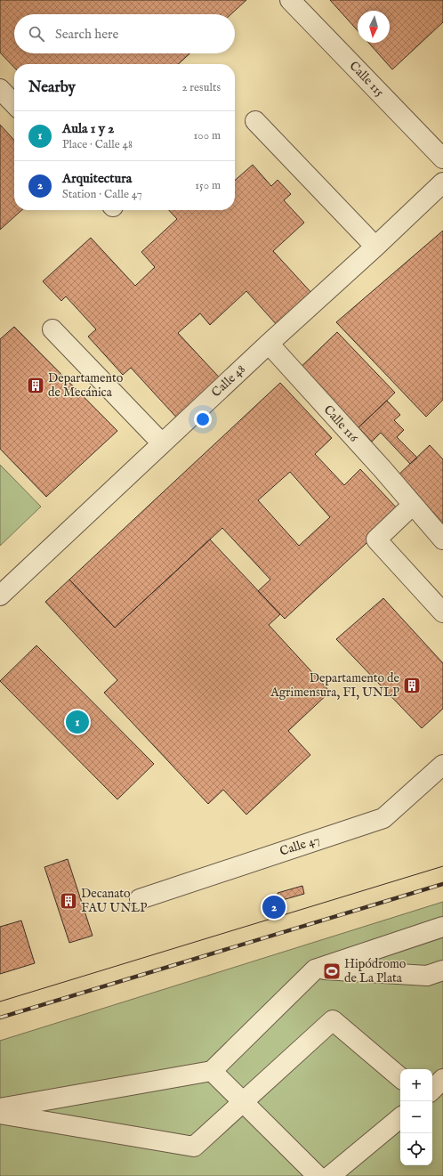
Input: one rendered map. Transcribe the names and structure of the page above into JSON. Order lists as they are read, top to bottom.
{
  "streets": {
    "street": [
      "Calle 115",
      "Calle 48",
      "Calle 116",
      "Calle 47"
    ]
  },
  "crossings": [
    ["Calle 48", "Calle 116"]
  ],
  "places": {
    "building": ["Departamento de Mecánica", "Departamento de Agrimensura, FI, UNLP", "Decanato FAU UNLP"],
    "sports": ["Hipódromo de La Plata"]
  },
  "north": "bottom",
  "page": {
    "search": "Search here",
    "heading": ["Nearby", "2 results"],
    "list": [
      {
        "mark": "1",
        "name": "Aula 1 y 2",
        "note": "Place · Calle 48",
        "value": "100 m"
      },
      {
        "mark": "2",
        "name": "Arquitectura",
        "note": "Station · Calle 47",
        "value": "150 m"
      }
    ],
    "pins": ["1", "2"],
    "map_buttons": ["+", "−"]
  }
}
